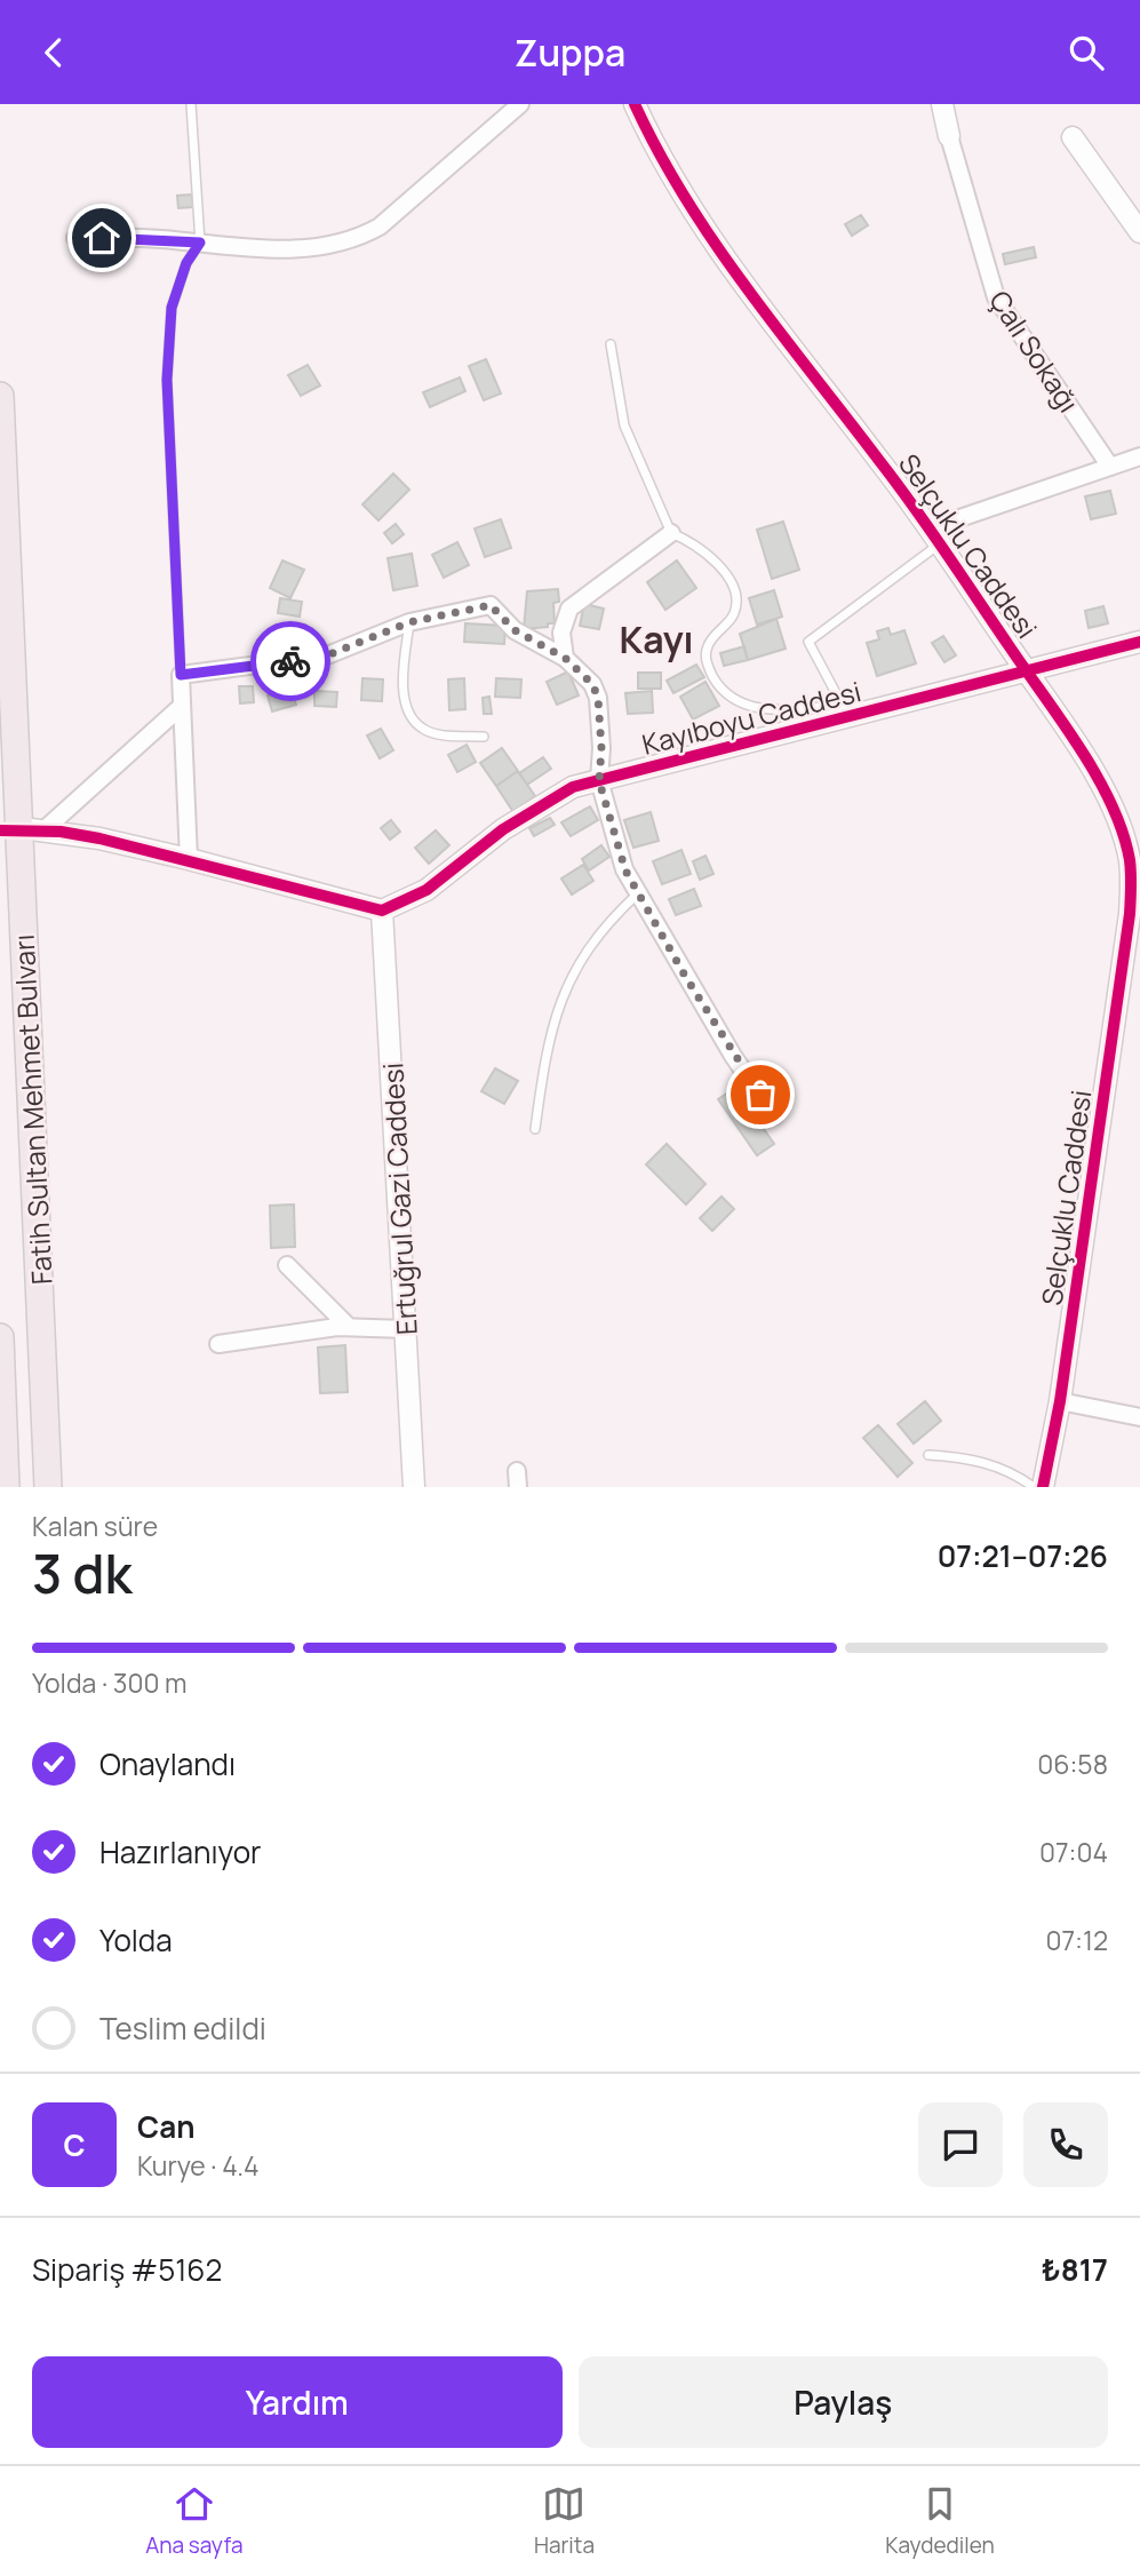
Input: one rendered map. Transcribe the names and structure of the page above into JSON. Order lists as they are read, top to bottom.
{
  "streets": {
    "highway": ["Fatih Sultan Mehmet Bulvarı"],
    "street": [
      "Çalı Sokağı",
      "Selçuklu Caddesi",
      "Kayıboyu Caddesi",
      "Ertuğrul Gazi Caddesi"
    ]
  },
  "crossings": [
    ["Selçuklu Caddesi", "Kayıboyu Caddesi"],
    ["Kayıboyu Caddesi", "Ertuğrul Gazi Caddesi"]
  ],
  "districts": ["Kayı"],
  "page": {
    "header": "Zuppa",
    "heading": ["3 dk", "Kalan süre", "07:21–07:26"],
    "panel": [
      "Can",
      "Kurye · 4.4",
      "Sipariş #5162",
      "₺817"
    ],
    "bar": "Yolda · 300 m",
    "list": [
      ["Onaylandı", "06:58"],
      ["Hazırlanıyor", "07:04"],
      ["Yolda", "07:12"],
      "Teslim edildi"
    ],
    "round": "C",
    "buttons": ["Yardım", "Paylaş"],
    "tabs": ["Ana sayfa", "Harita", "Kaydedilen"]
  }
}
